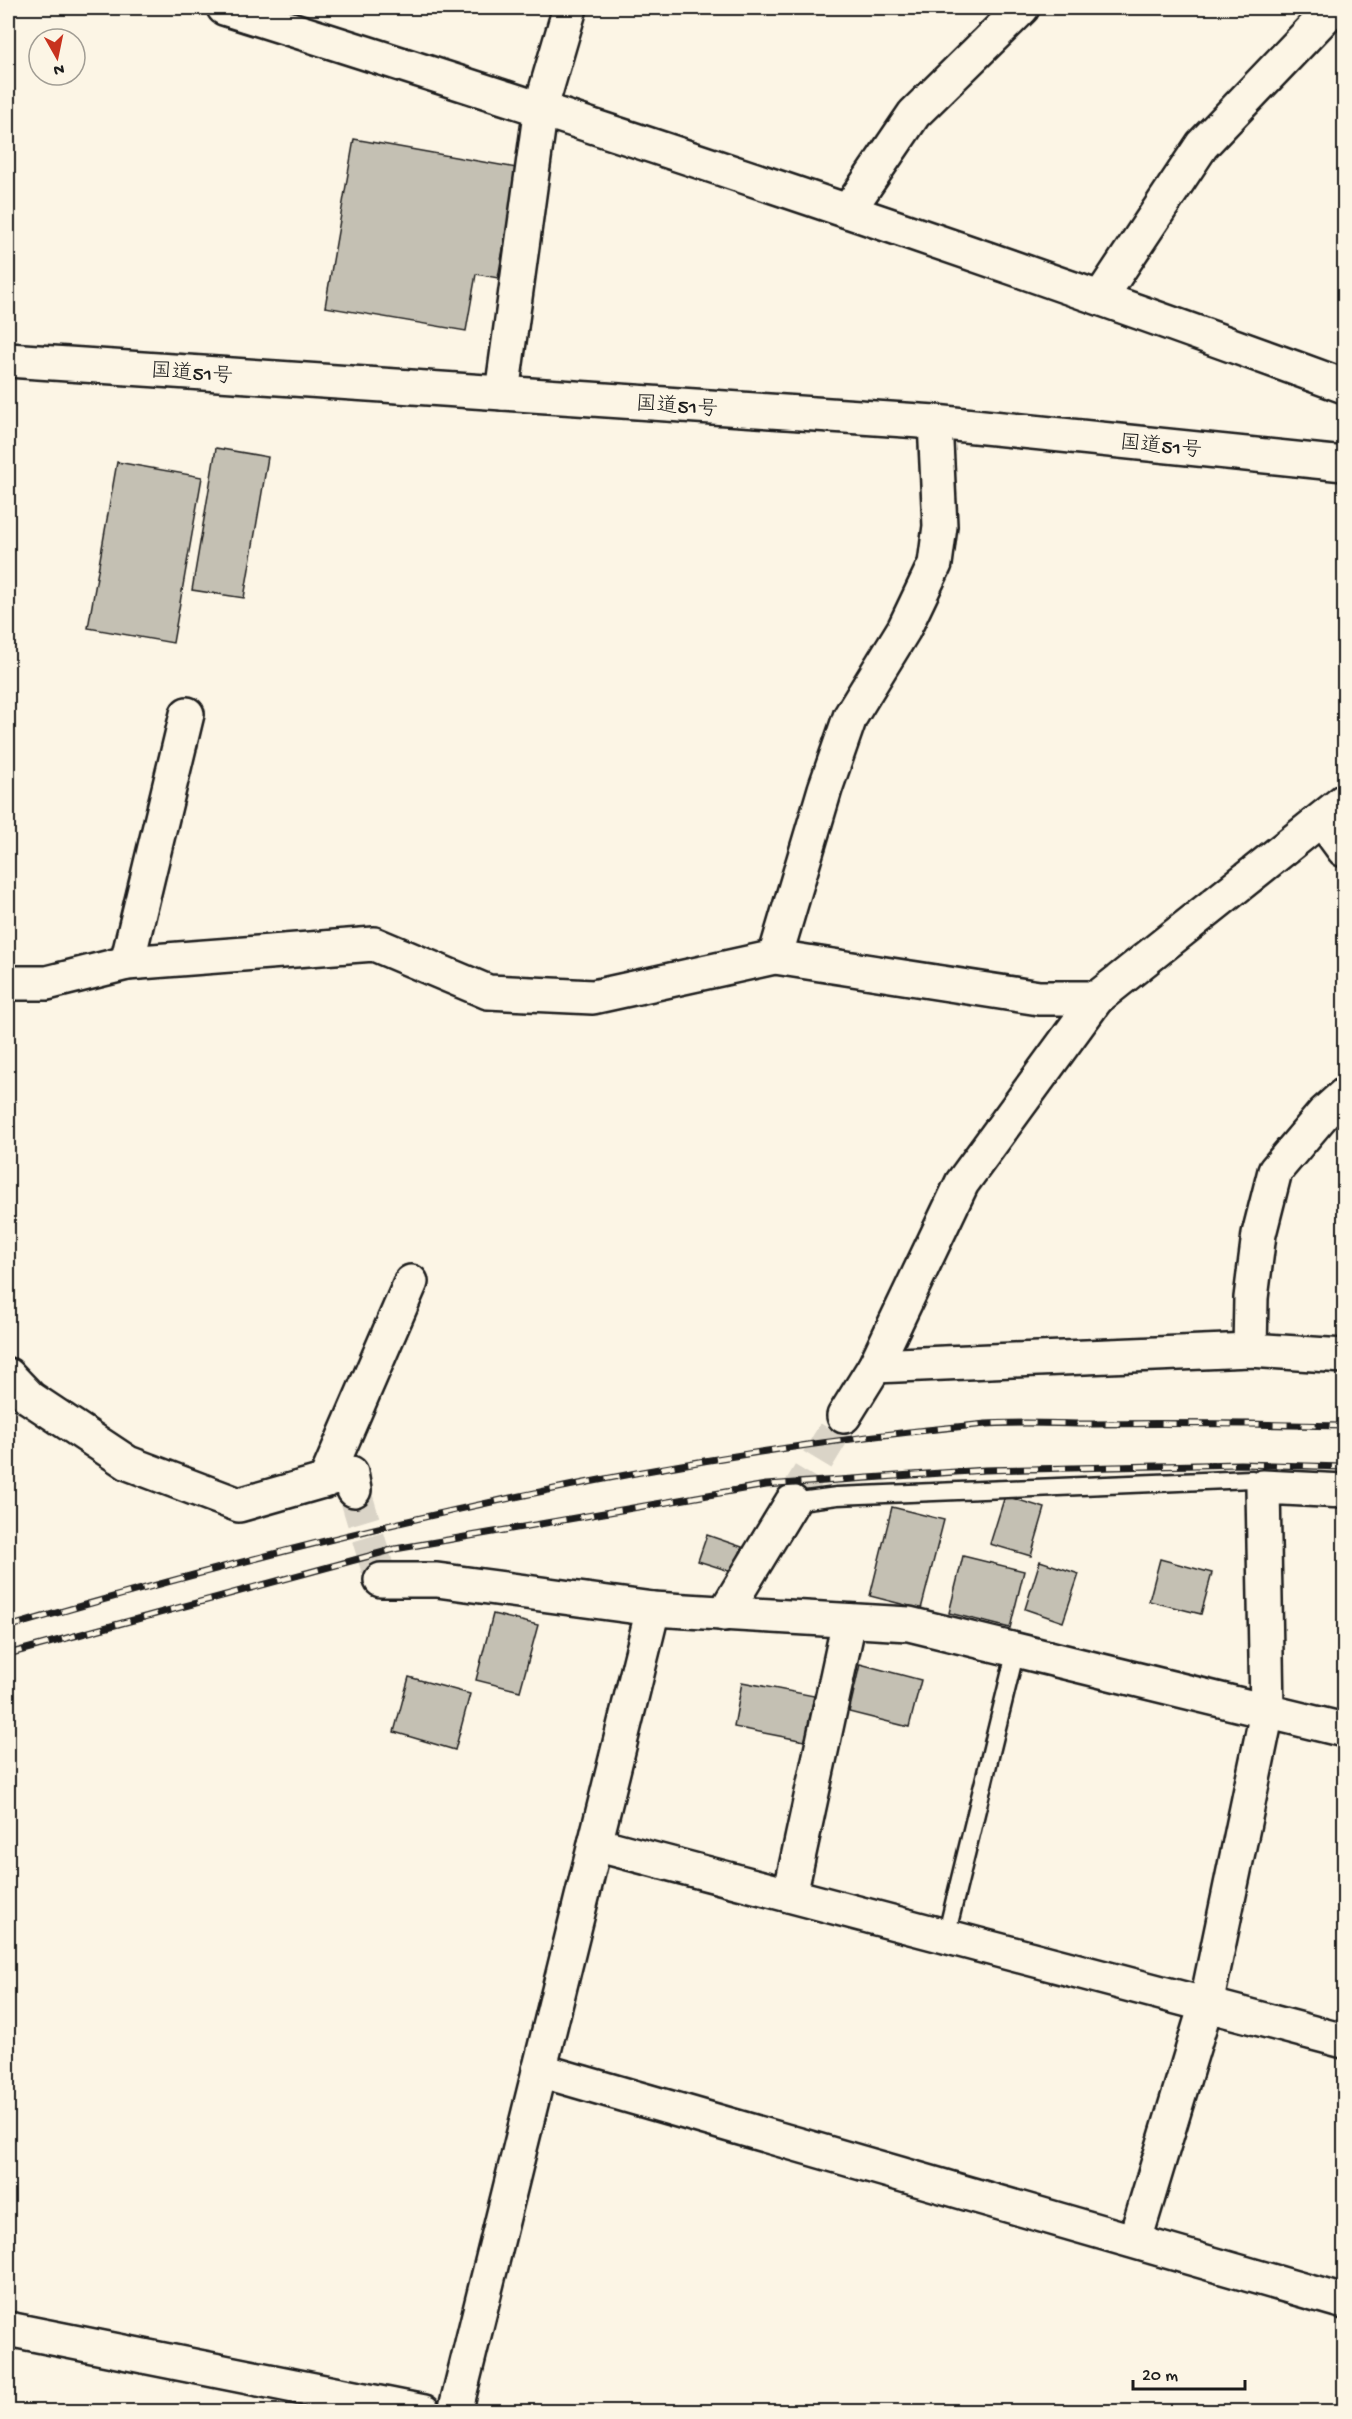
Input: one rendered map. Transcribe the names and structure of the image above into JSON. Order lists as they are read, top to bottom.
{
  "streets": {
    "main road": ["国道51号"]
  },
  "scale_bar": "20 m",
  "north": "bottom"
}
